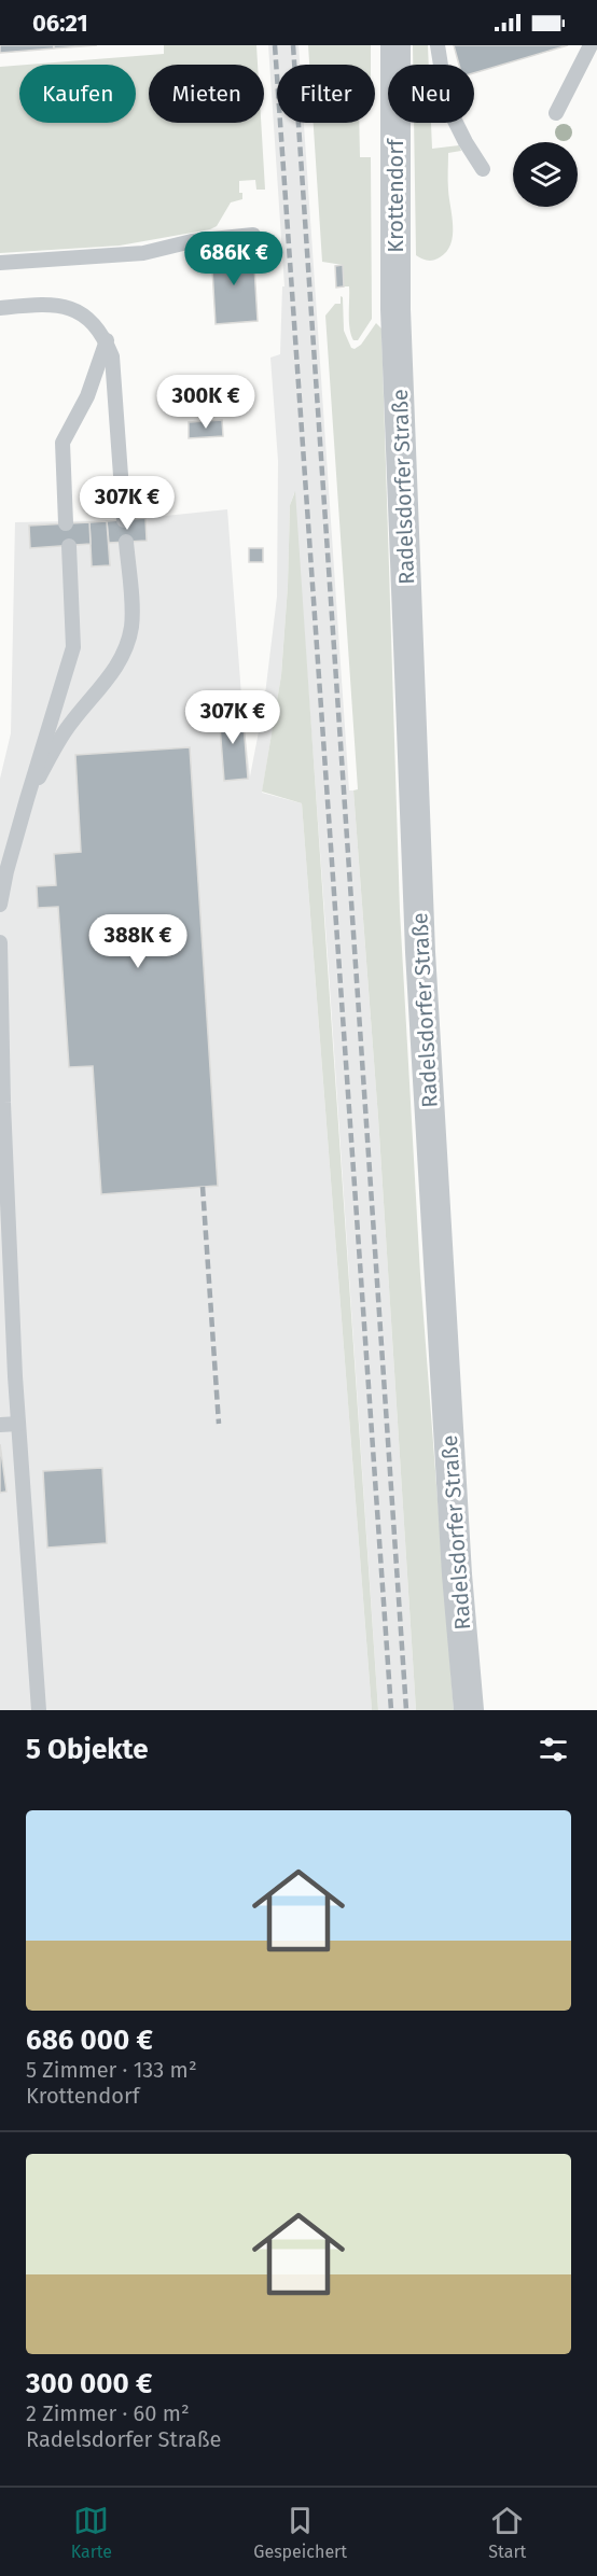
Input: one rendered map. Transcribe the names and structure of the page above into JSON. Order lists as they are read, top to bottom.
{
  "streets": {
    "street": ["Krottendorf", "Radelsdorfer Straße"]
  },
  "crossings": [
    ["Krottendorf", "Radelsdorfer Straße"]
  ],
  "page": {
    "status": "06:21",
    "chip": [
      "Kaufen",
      "Mieten",
      "Filter",
      "Neu"
    ],
    "price": [
      "686K €",
      "300K €",
      "307K €",
      "307K €",
      "388K €"
    ],
    "heading": "5 Objekte",
    "list": [
      {
        "name": "686 000 €",
        "note": "5 Zimmer · 133 m² · Krottendorf"
      },
      {
        "name": "300 000 €",
        "note": "2 Zimmer · 60 m² · Radelsdorfer Straße"
      }
    ],
    "tabs": ["Karte", "Gespeichert", "Start"]
  }
}
